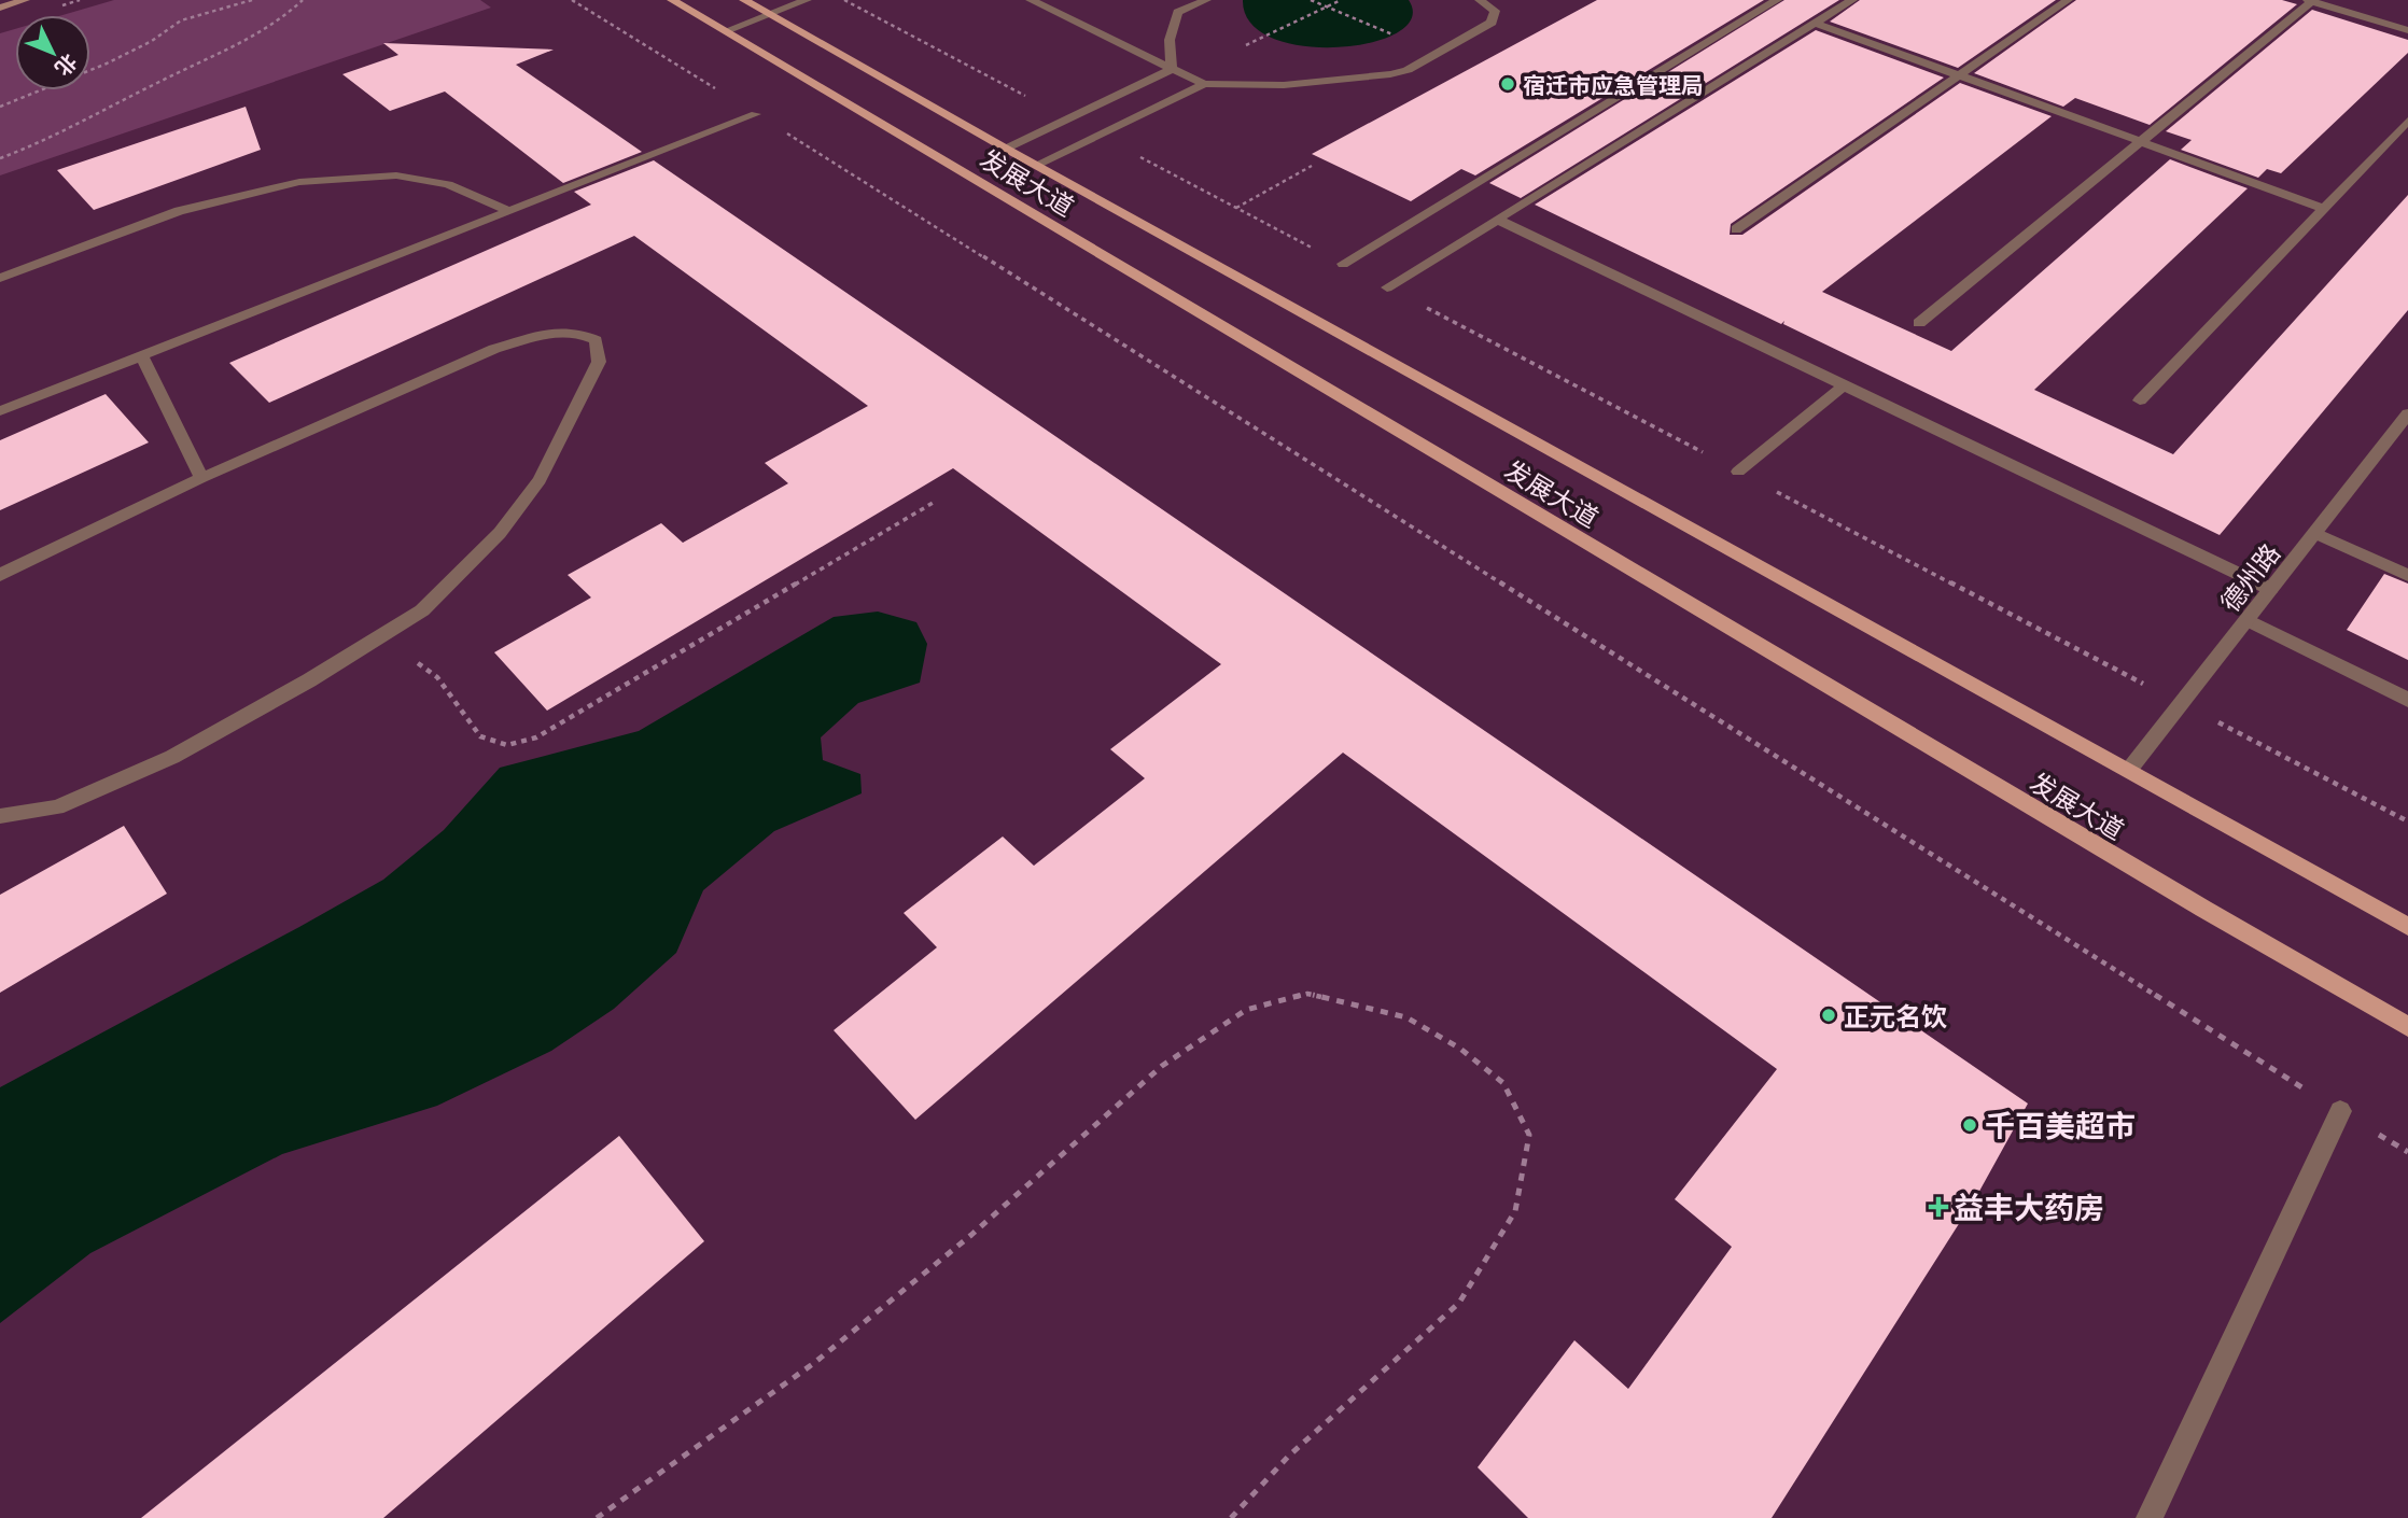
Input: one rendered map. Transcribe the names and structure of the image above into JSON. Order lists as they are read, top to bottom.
{
  "streets": {
    "main road": ["发展大道"],
    "street": ["德州路"]
  },
  "crossings": [
    ["发展大道", "德州路"]
  ],
  "places": {
    "other": ["宿迁市应急管理局", "正元名饮", "千百美超市"],
    "health": ["益丰大药房"]
  },
  "north": "bottom right"
}
